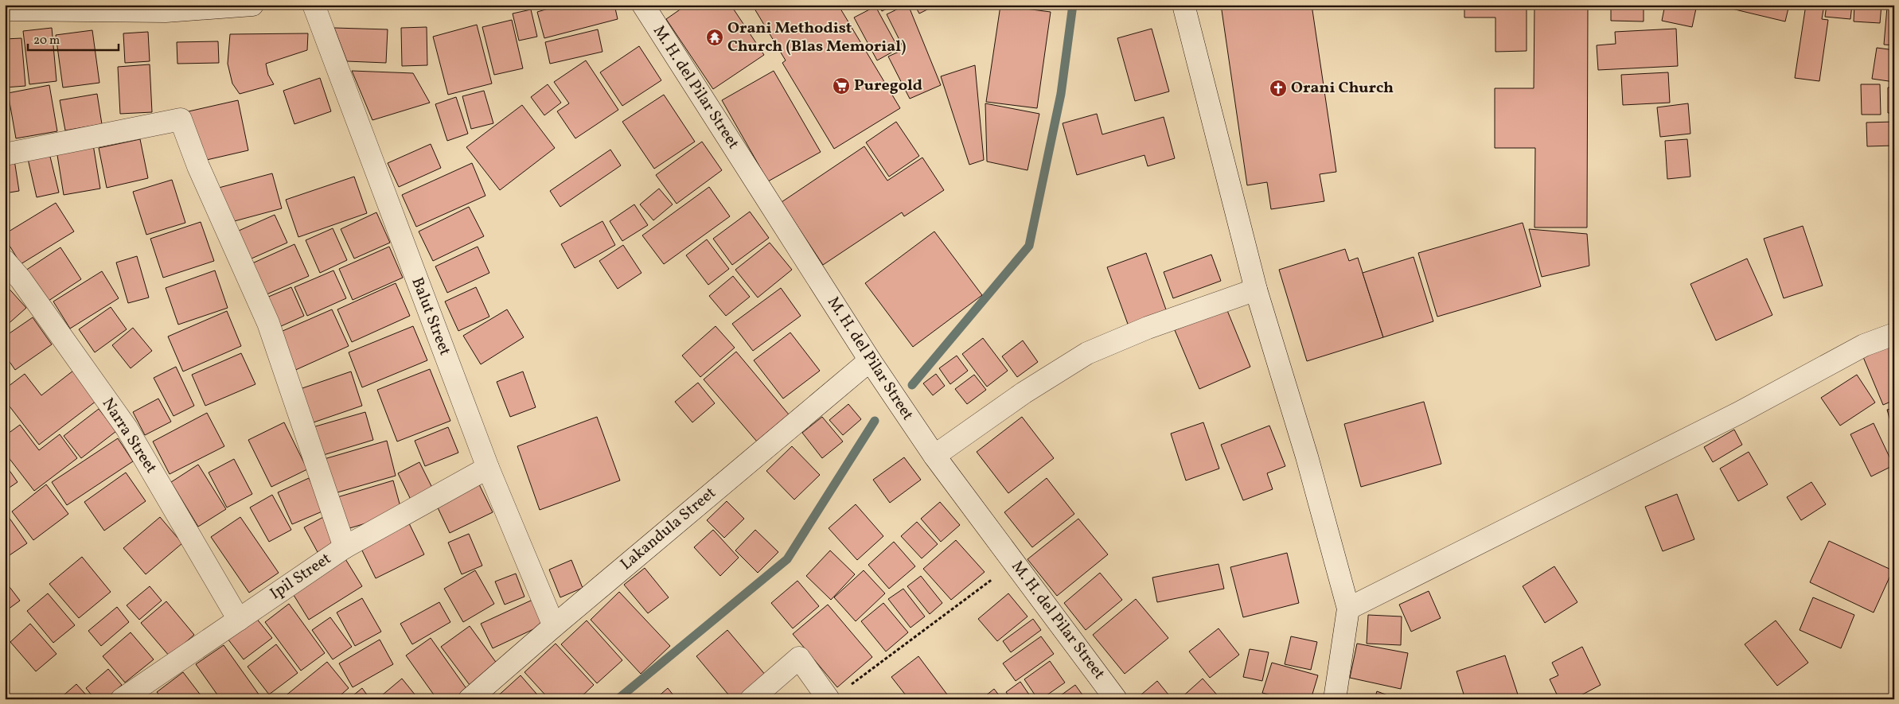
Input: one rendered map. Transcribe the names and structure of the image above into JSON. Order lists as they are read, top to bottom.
{
  "streets": {
    "street": [
      "M. H. del Pilar Street",
      "Balut Street",
      "Narra Street",
      "Lakandula Street",
      "Ipil Street"
    ]
  },
  "crossings": [
    ["M. H. del Pilar Street", "Lakandula Street"],
    ["Balut Street", "Lakandula Street"],
    ["Balut Street", "Ipil Street"],
    ["Narra Street", "Ipil Street"]
  ],
  "places": {
    "temple": ["Orani Methodist Church (Blas Memorial)"],
    "supermarket": ["Puregold"],
    "church": ["Orani Church"]
  },
  "scale_bar": "20 m"
}
